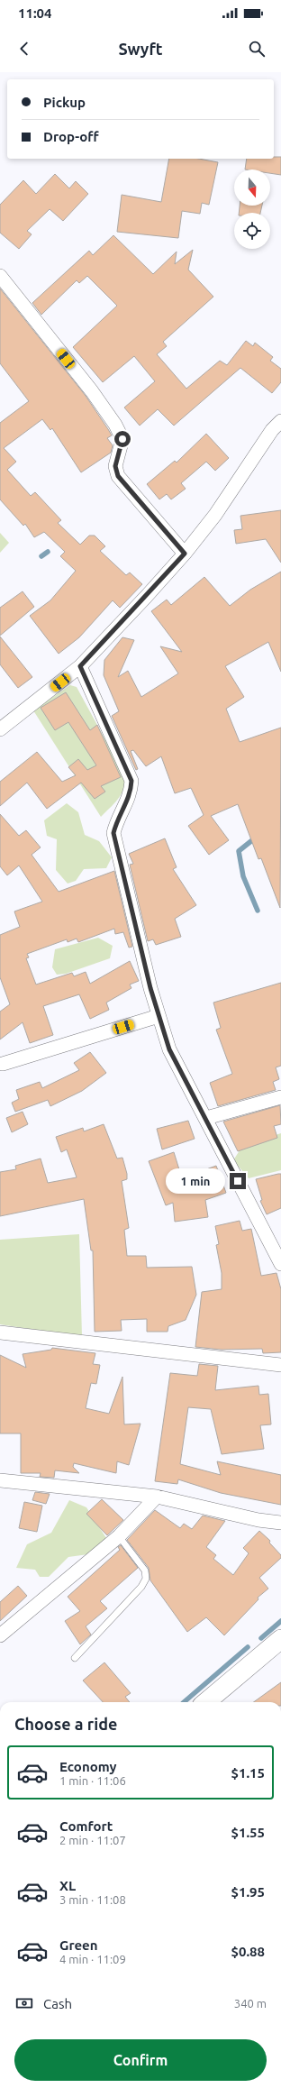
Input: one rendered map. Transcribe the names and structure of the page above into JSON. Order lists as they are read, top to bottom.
{
  "north": "bottom",
  "page": {
    "status": "11:04",
    "header": "Swyft",
    "banner": ["Pickup", "Drop-off"],
    "bubble": "1 min",
    "heading": "Choose a ride",
    "list": [
      {
        "name": "Economy",
        "note": "1 min · 11:06",
        "value": "$1.15"
      },
      {
        "name": "Comfort",
        "note": "2 min · 11:07",
        "value": "$1.55"
      },
      {
        "name": "XL",
        "note": "3 min · 11:08",
        "value": "$1.95"
      },
      {
        "name": "Green",
        "note": "4 min · 11:09",
        "value": "$0.88"
      }
    ],
    "pay": ["Cash", "340 m"],
    "buttons": "Confirm"
  }
}
